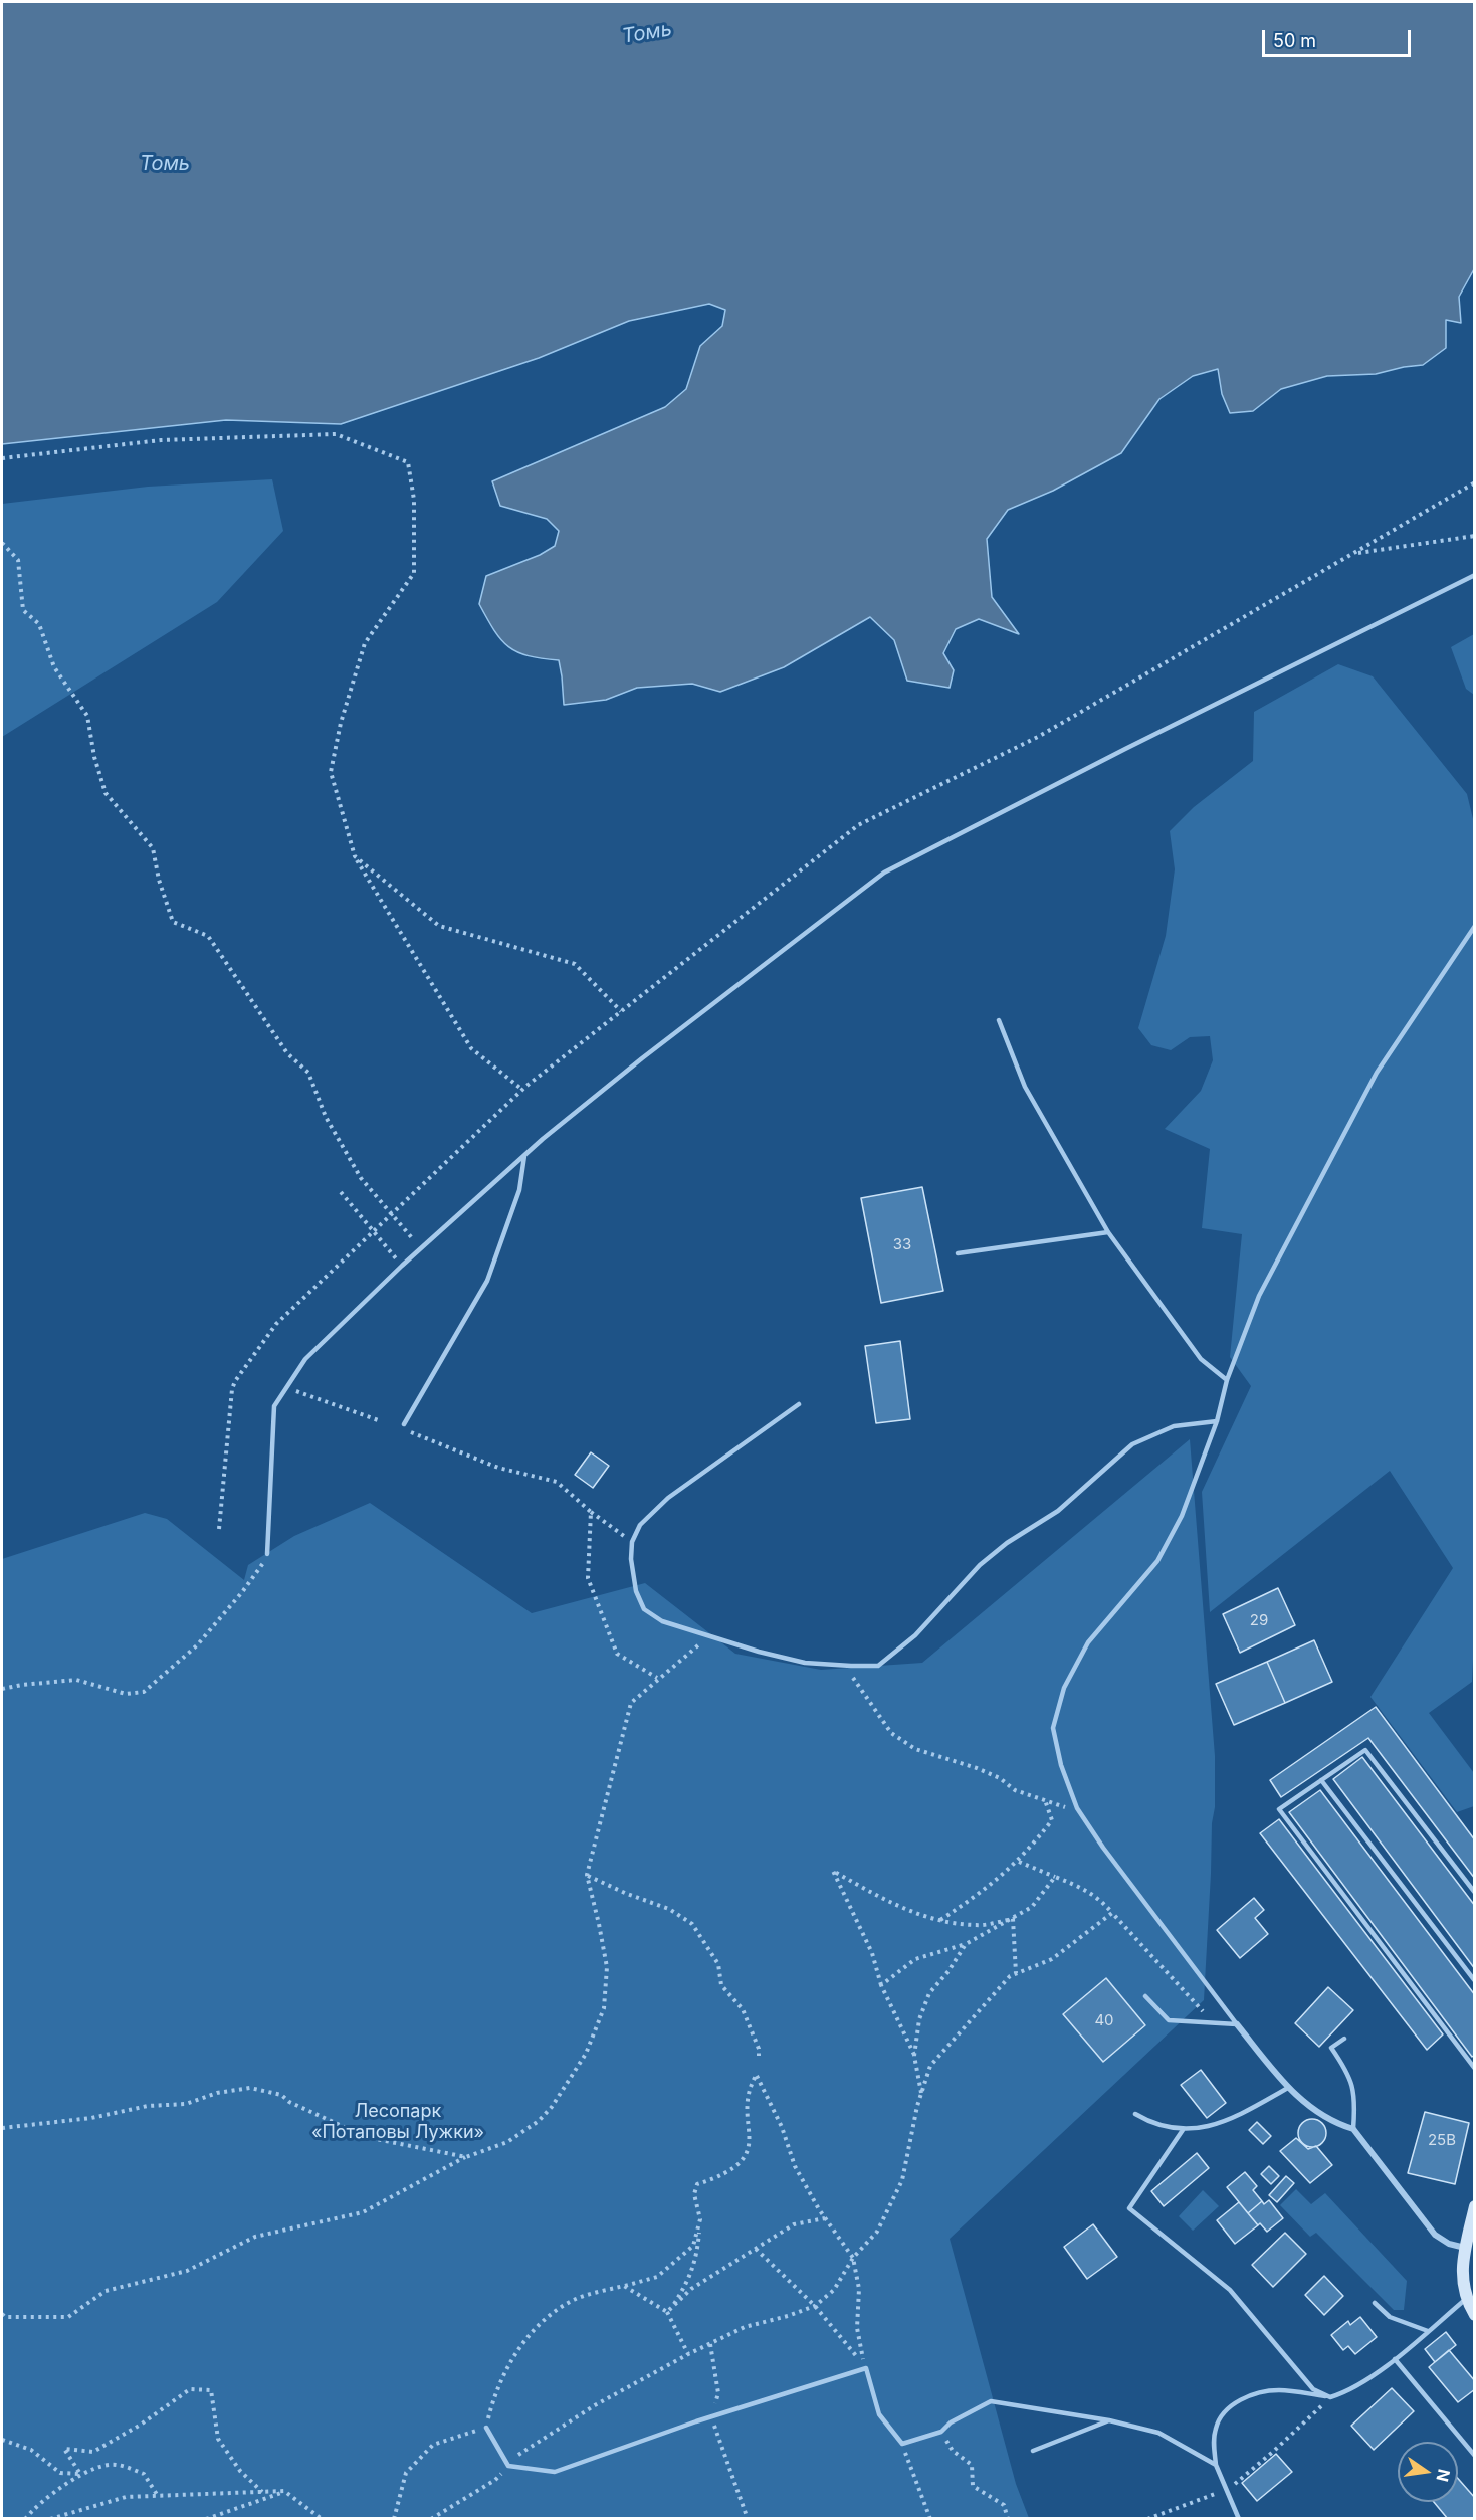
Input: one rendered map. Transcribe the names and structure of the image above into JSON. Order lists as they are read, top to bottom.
{
  "water": ["Томь"],
  "parks": ["Лесопарк «Потаповы Лужки»"],
  "house_numbers": [
    "33",
    "29",
    "40",
    "25В"
  ],
  "scale_bar": "50 m",
  "north": "right"
}
